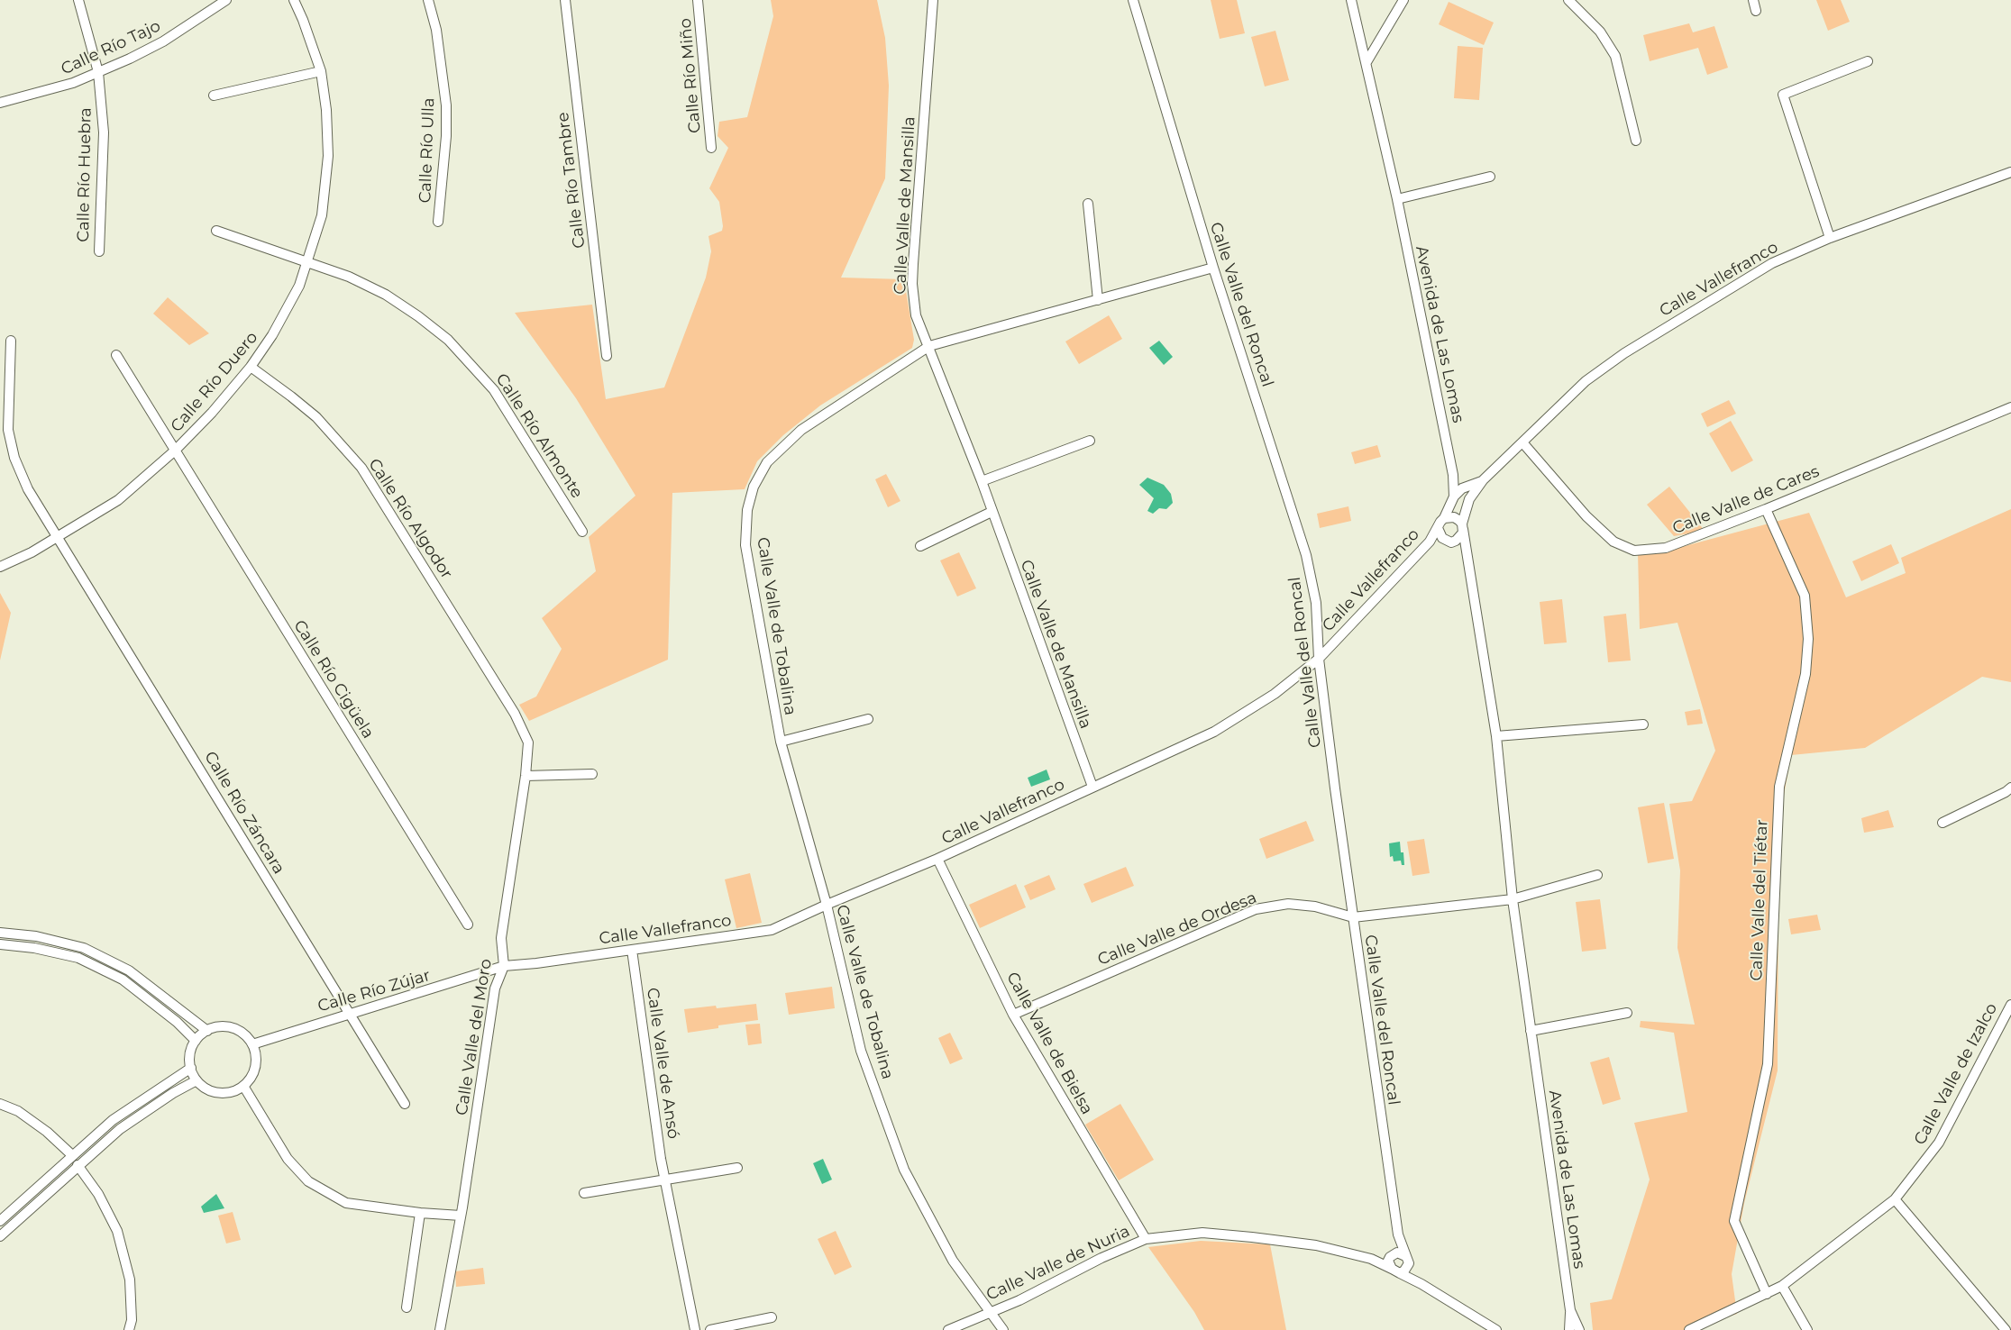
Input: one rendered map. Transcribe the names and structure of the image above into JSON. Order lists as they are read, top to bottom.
{
  "streets": {
    "street": [
      "Calle Río Tajo",
      "Calle Río Miño",
      "Calle Río Ulla",
      "Calle Río Huebra",
      "Calle Río Tambre",
      "Calle Valle de Mansilla",
      "Calle Vallefranco",
      "Calle Valle del Roncal",
      "Avenida de Las Lomas",
      "Calle Río Duero",
      "Calle Río Almonte",
      "Calle Valle de Cares",
      "Calle Río Algodor",
      "Calle Valle de Tobalina",
      "Calle Río Cigüela",
      "Calle Río Záncara",
      "Calle Valle del Tiétar",
      "Calle Valle de Ordesa",
      "Calle Río Zújar",
      "Calle Valle del Moro",
      "Calle Valle de Bielsa",
      "Calle Valle de Ansó",
      "Calle Valle de Izalco",
      "Calle Valle de Nuria"
    ]
  },
  "crossings": [
    ["Calle Río Tajo", "Calle Río Huebra"],
    ["Calle Valle de Mansilla", "Calle Vallefranco"],
    ["Calle Valle de Mansilla", "Calle Valle de Tobalina"],
    ["Calle Vallefranco", "Calle Valle del Roncal"],
    ["Calle Vallefranco", "Avenida de Las Lomas"],
    ["Calle Vallefranco", "Calle Valle de Cares"],
    ["Calle Vallefranco", "Calle Valle de Tobalina"],
    ["Calle Vallefranco", "Calle Río Zújar"],
    ["Calle Vallefranco", "Calle Valle del Moro"],
    ["Calle Vallefranco", "Calle Valle de Bielsa"],
    ["Calle Vallefranco", "Calle Valle de Ansó"],
    ["Calle Valle del Roncal", "Calle Valle de Tobalina"],
    ["Calle Valle del Roncal", "Calle Valle de Ordesa"],
    ["Calle Valle del Roncal", "Calle Valle de Nuria"],
    ["Avenida de Las Lomas", "Calle Valle de Ordesa"],
    ["Calle Río Duero", "Calle Río Almonte"],
    ["Calle Río Duero", "Calle Río Algodor"],
    ["Calle Río Duero", "Calle Río Cigüela"],
    ["Calle Río Duero", "Calle Río Záncara"],
    ["Calle Valle de Cares", "Calle Valle del Tiétar"],
    ["Calle Río Algodor", "Calle Valle del Moro"],
    ["Calle Valle de Tobalina", "Calle Valle de Nuria"],
    ["Calle Río Záncara", "Calle Río Zújar"],
    ["Calle Valle del Tiétar", "Calle Valle de Izalco"],
    ["Calle Valle de Ordesa", "Calle Valle de Bielsa"],
    ["Calle Río Zújar", "Calle Valle del Moro"],
    ["Calle Valle de Bielsa", "Calle Valle de Nuria"]
  ]
}
